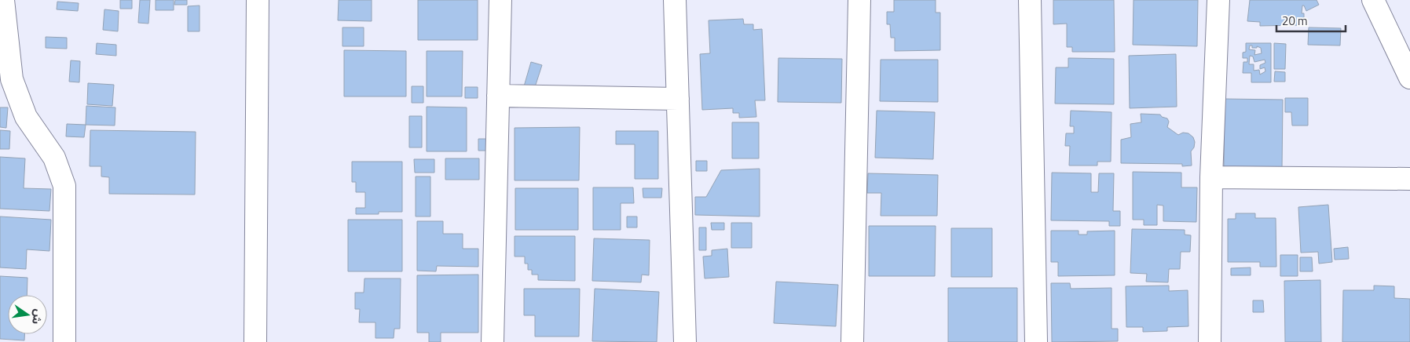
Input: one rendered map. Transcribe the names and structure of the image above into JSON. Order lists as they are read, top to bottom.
{
  "scale_bar": "20 m",
  "north": "right"
}
